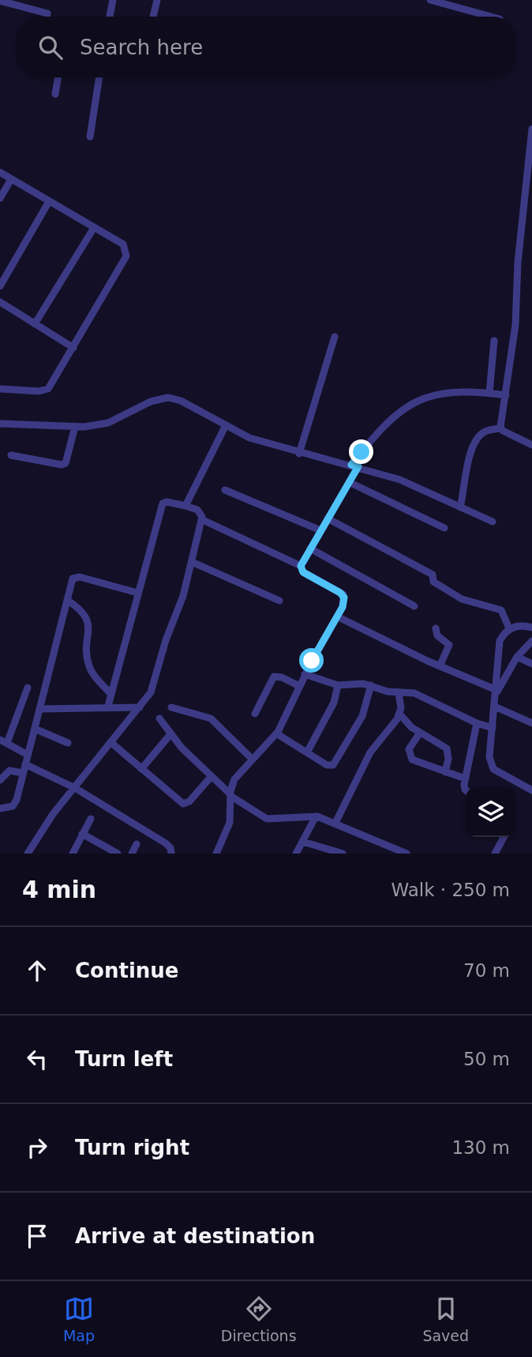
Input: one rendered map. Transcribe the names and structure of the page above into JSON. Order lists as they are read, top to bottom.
{
  "page": {
    "search": "Search here",
    "heading": ["4 min", "Walk · 250 m"],
    "list": [
      ["Continue", "70 m"],
      ["Turn left", "50 m"],
      ["Turn right", "130 m"],
      "Arrive at destination"
    ],
    "nav": ["Map", "Directions", "Saved"]
  }
}
